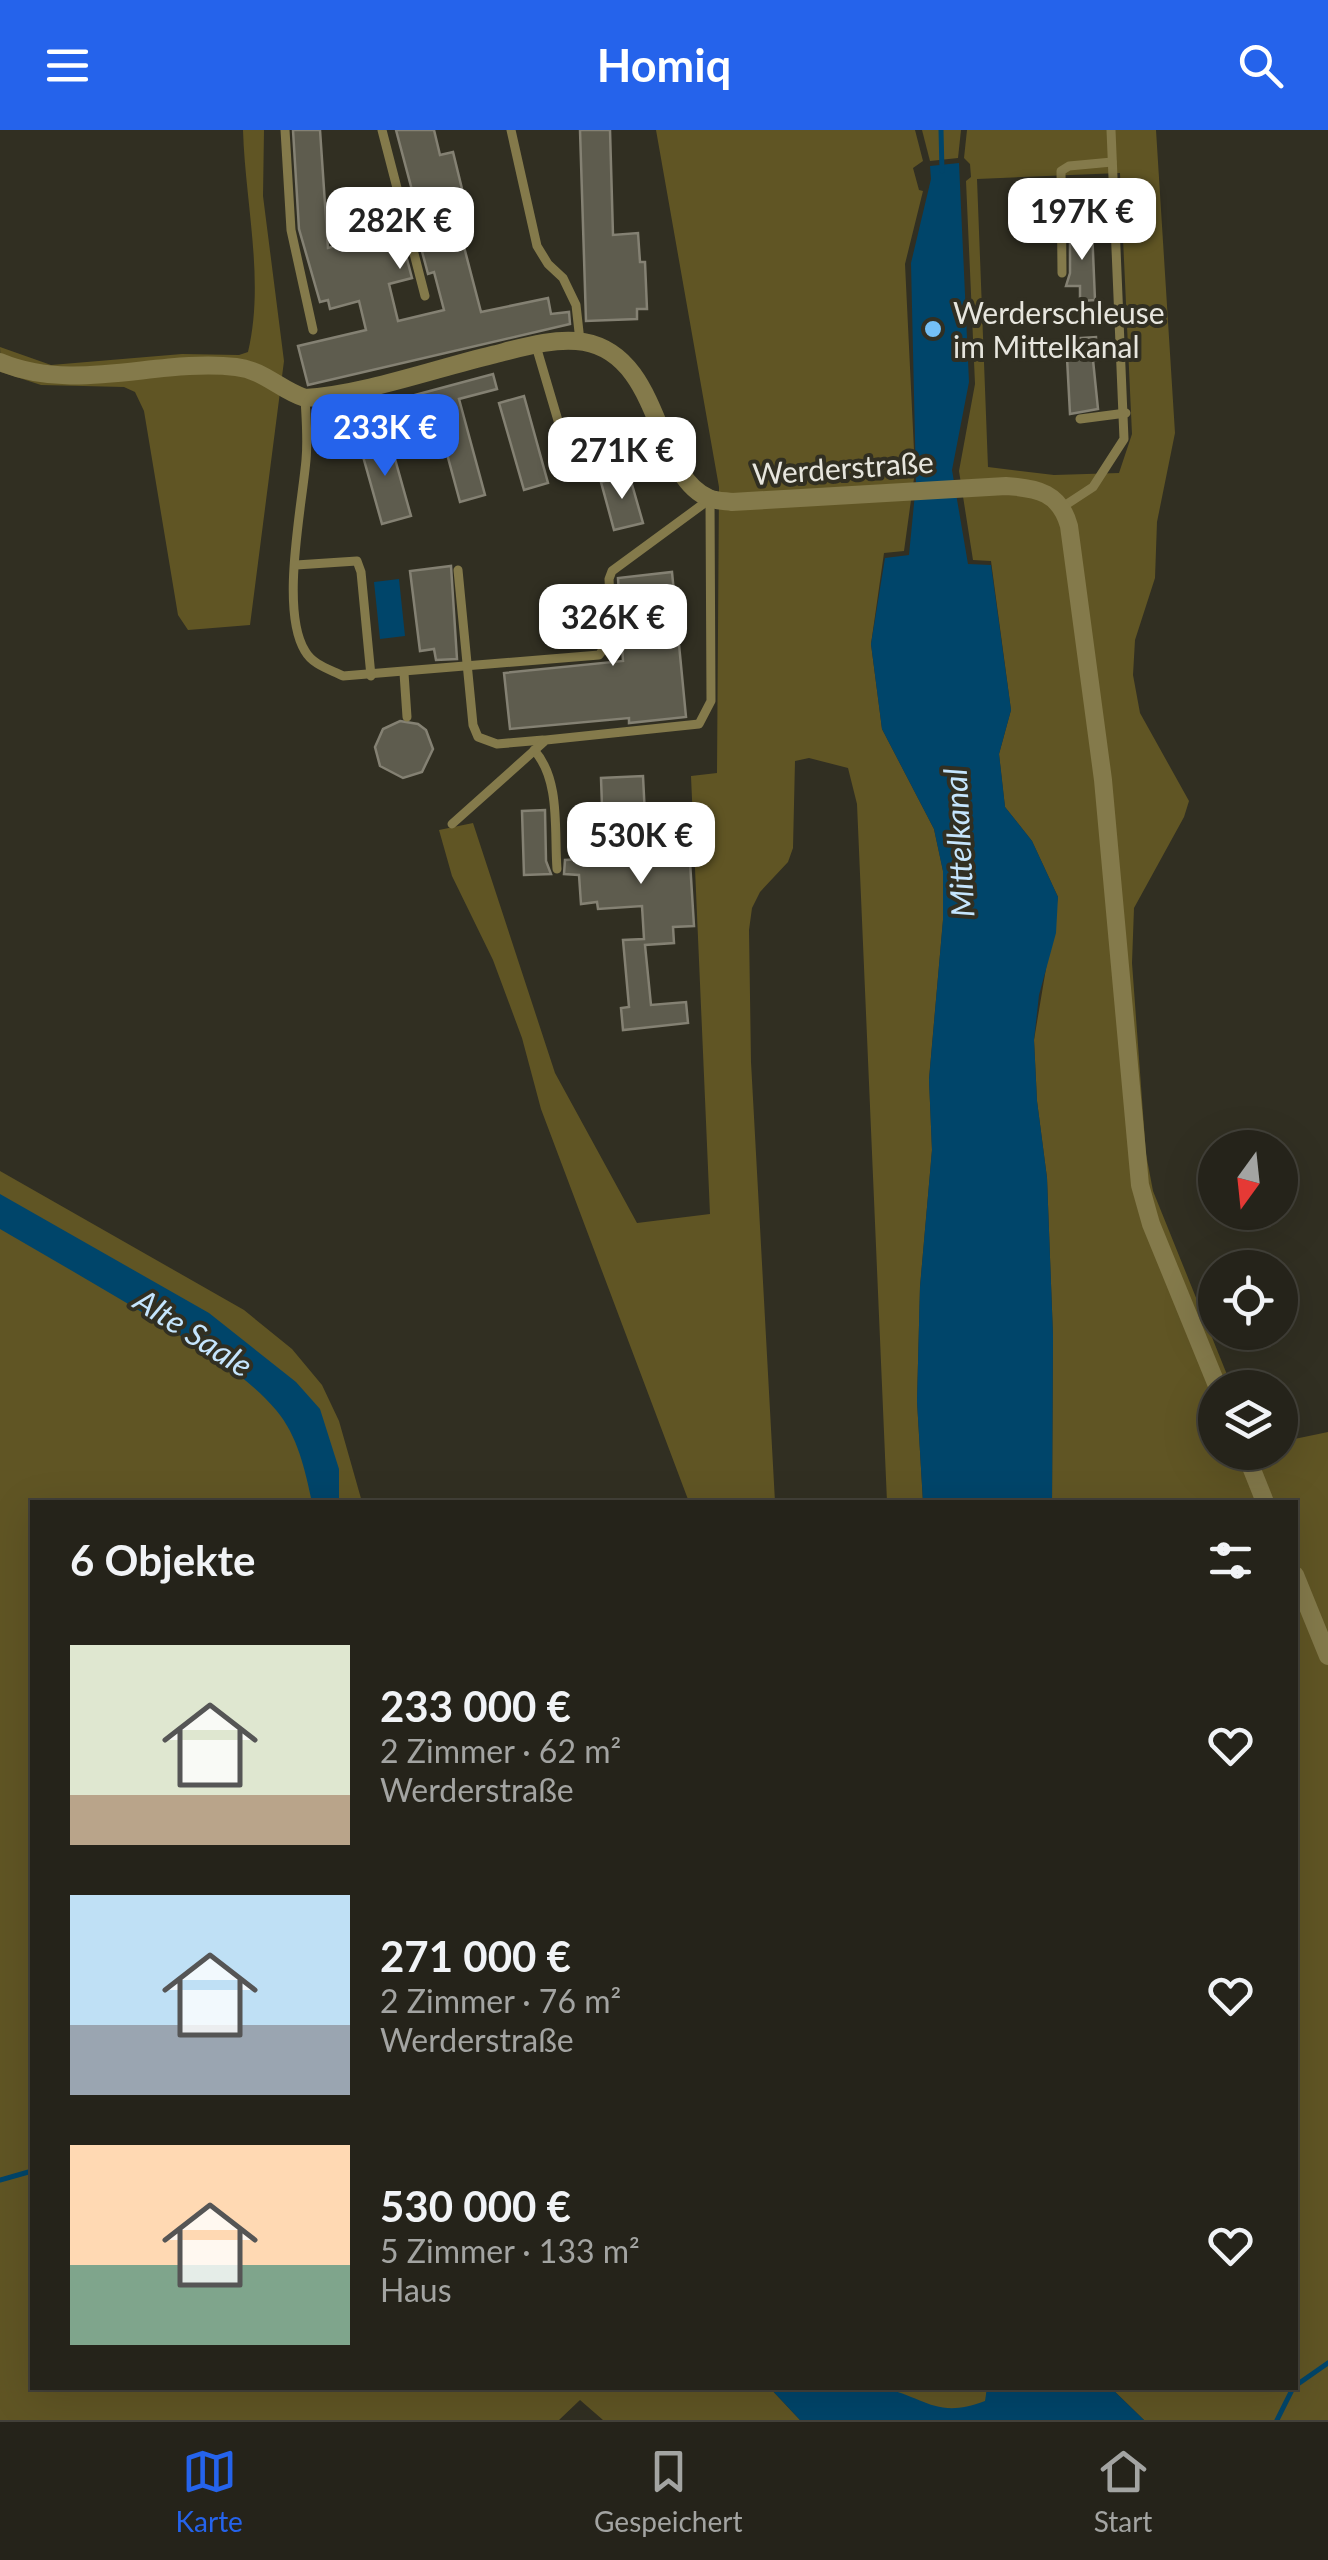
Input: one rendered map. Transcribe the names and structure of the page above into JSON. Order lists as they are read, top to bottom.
{
  "streets": {
    "street": ["Werderstraße"]
  },
  "water": ["Mittelkanal", "Alte Saale"],
  "places": ["Werderschleuse im Mittelkanal"],
  "north": "bottom",
  "page": {
    "header": "Homiq",
    "price": [
      "197K €",
      "282K €",
      "233K €",
      "271K €",
      "326K €",
      "530K €"
    ],
    "heading": "6 Objekte",
    "list": [
      {
        "name": "233 000 €",
        "note": "2 Zimmer · 62 m² · Werderstraße"
      },
      {
        "name": "271 000 €",
        "note": "2 Zimmer · 76 m² · Werderstraße"
      },
      {
        "name": "530 000 €",
        "note": "5 Zimmer · 133 m² · Haus"
      }
    ],
    "tabs": ["Karte", "Gespeichert", "Start"]
  }
}
